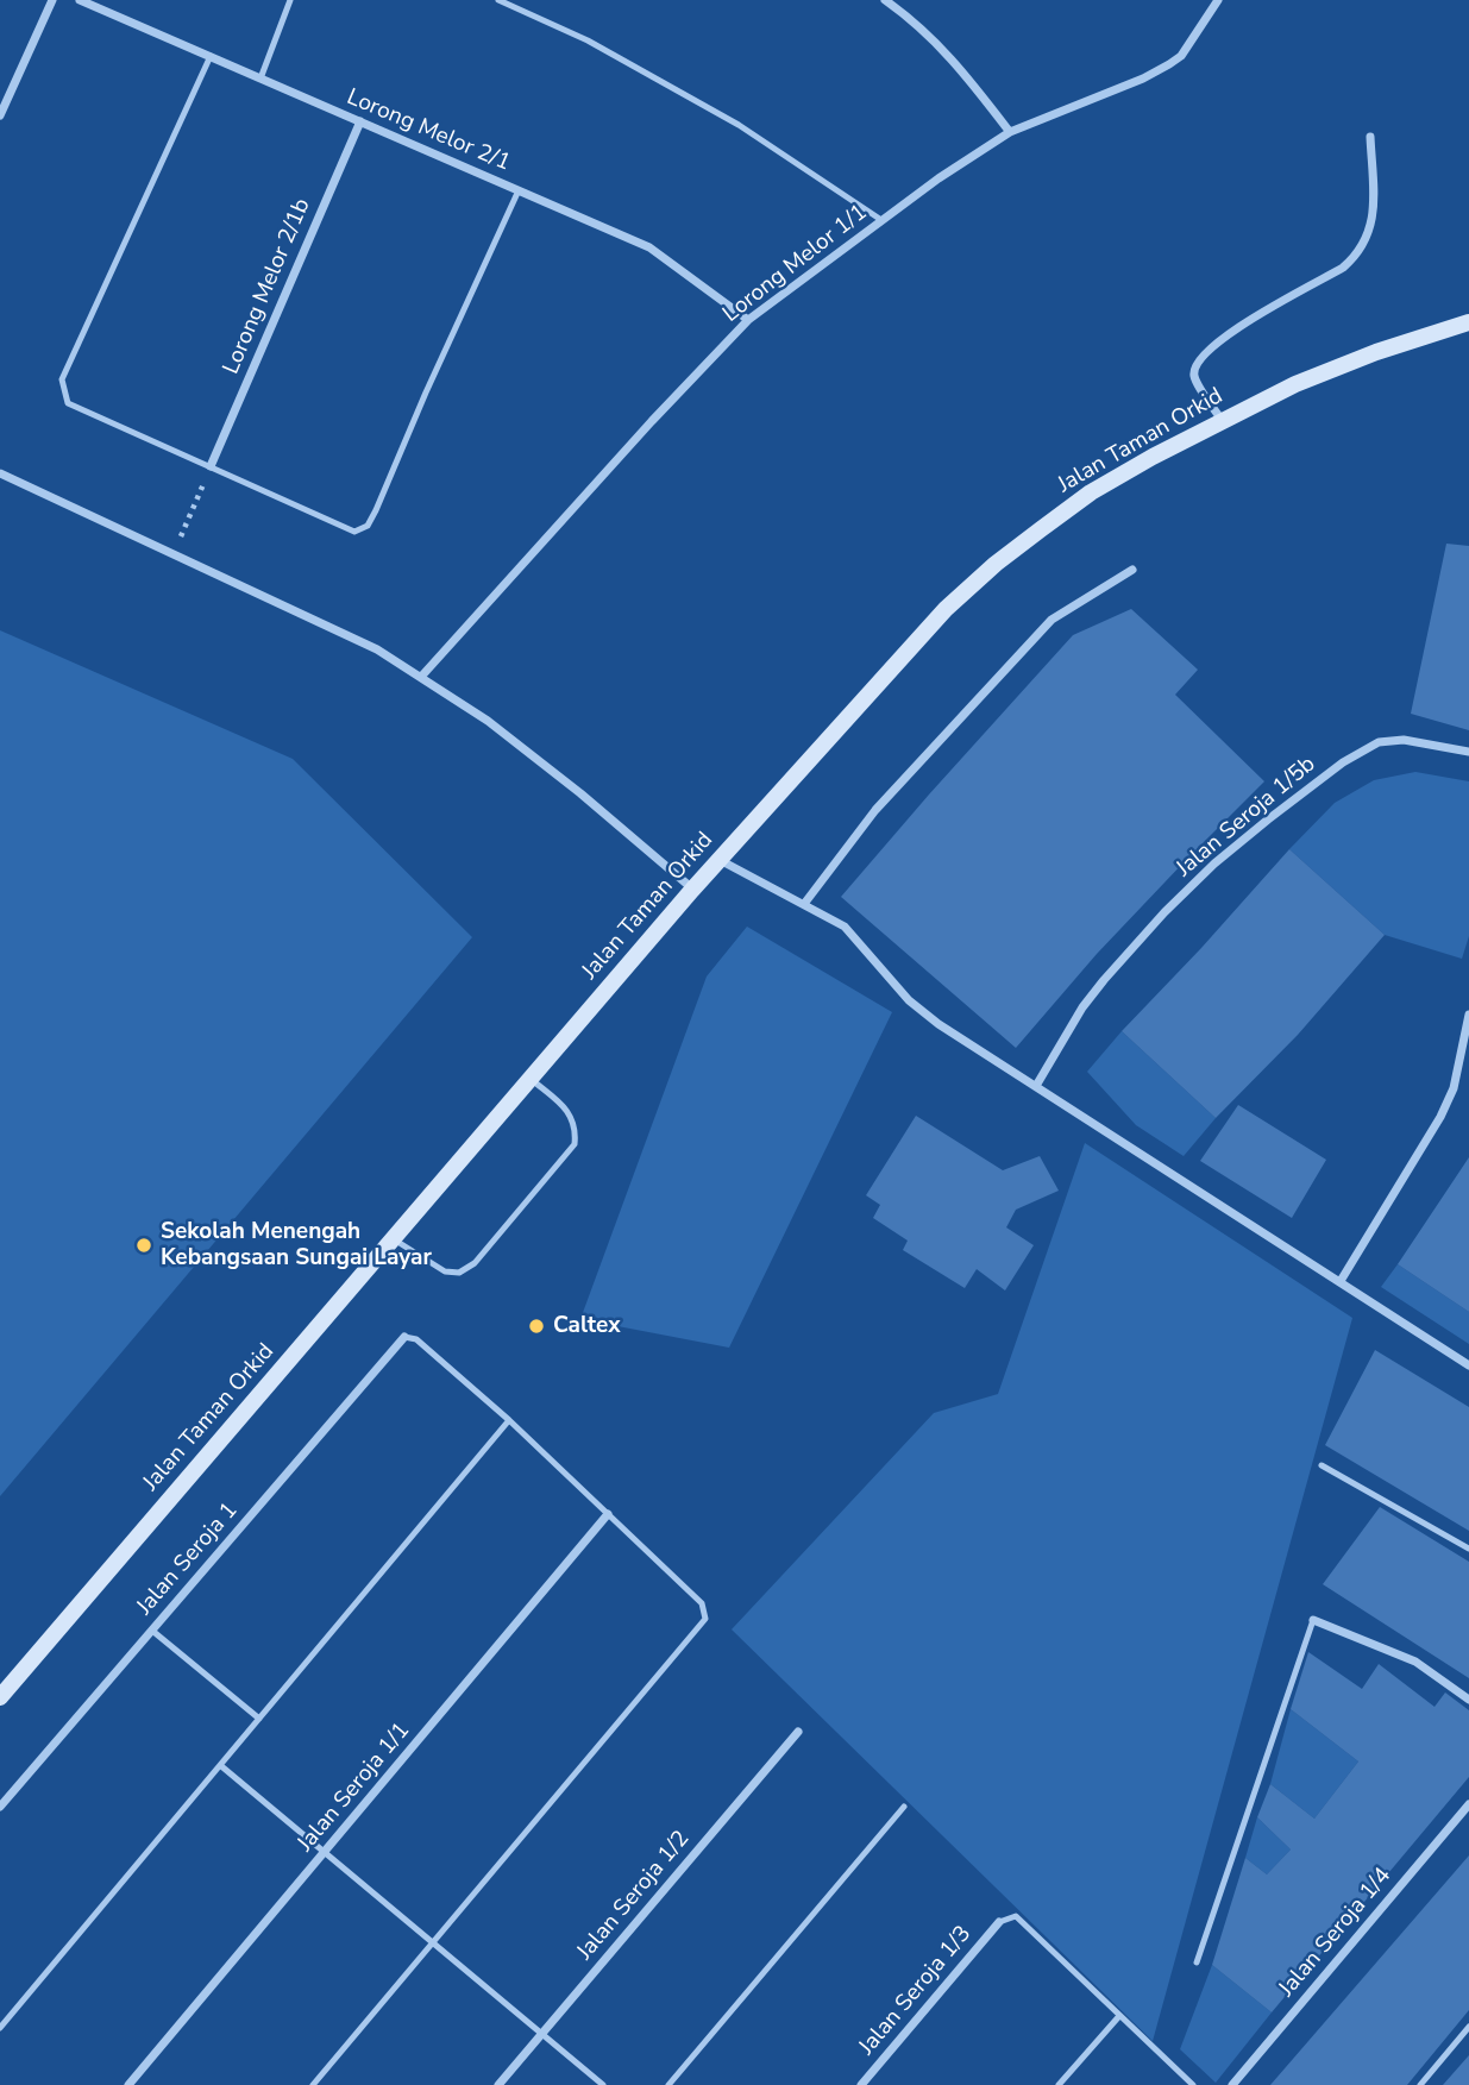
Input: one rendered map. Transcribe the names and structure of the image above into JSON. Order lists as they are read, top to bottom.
{
  "streets": {
    "main road": ["Jalan Taman Orkid"],
    "street": [
      "Lorong Melor 2/1",
      "Lorong Melor 1/1",
      "Lorong Melor 2/1b",
      "Jalan Seroja 1/5b",
      "Jalan Seroja 1",
      "Jalan Seroja 1/1",
      "Jalan Seroja 1/2",
      "Jalan Seroja 1/4",
      "Jalan Seroja 1/3"
    ]
  },
  "crossings": [
    ["Lorong Melor 2/1", "Lorong Melor 1/1"],
    ["Lorong Melor 2/1", "Lorong Melor 2/1b"]
  ],
  "places": ["Sekolah Menengah Kebangsaan Sungai Layar", "Caltex"]
}
